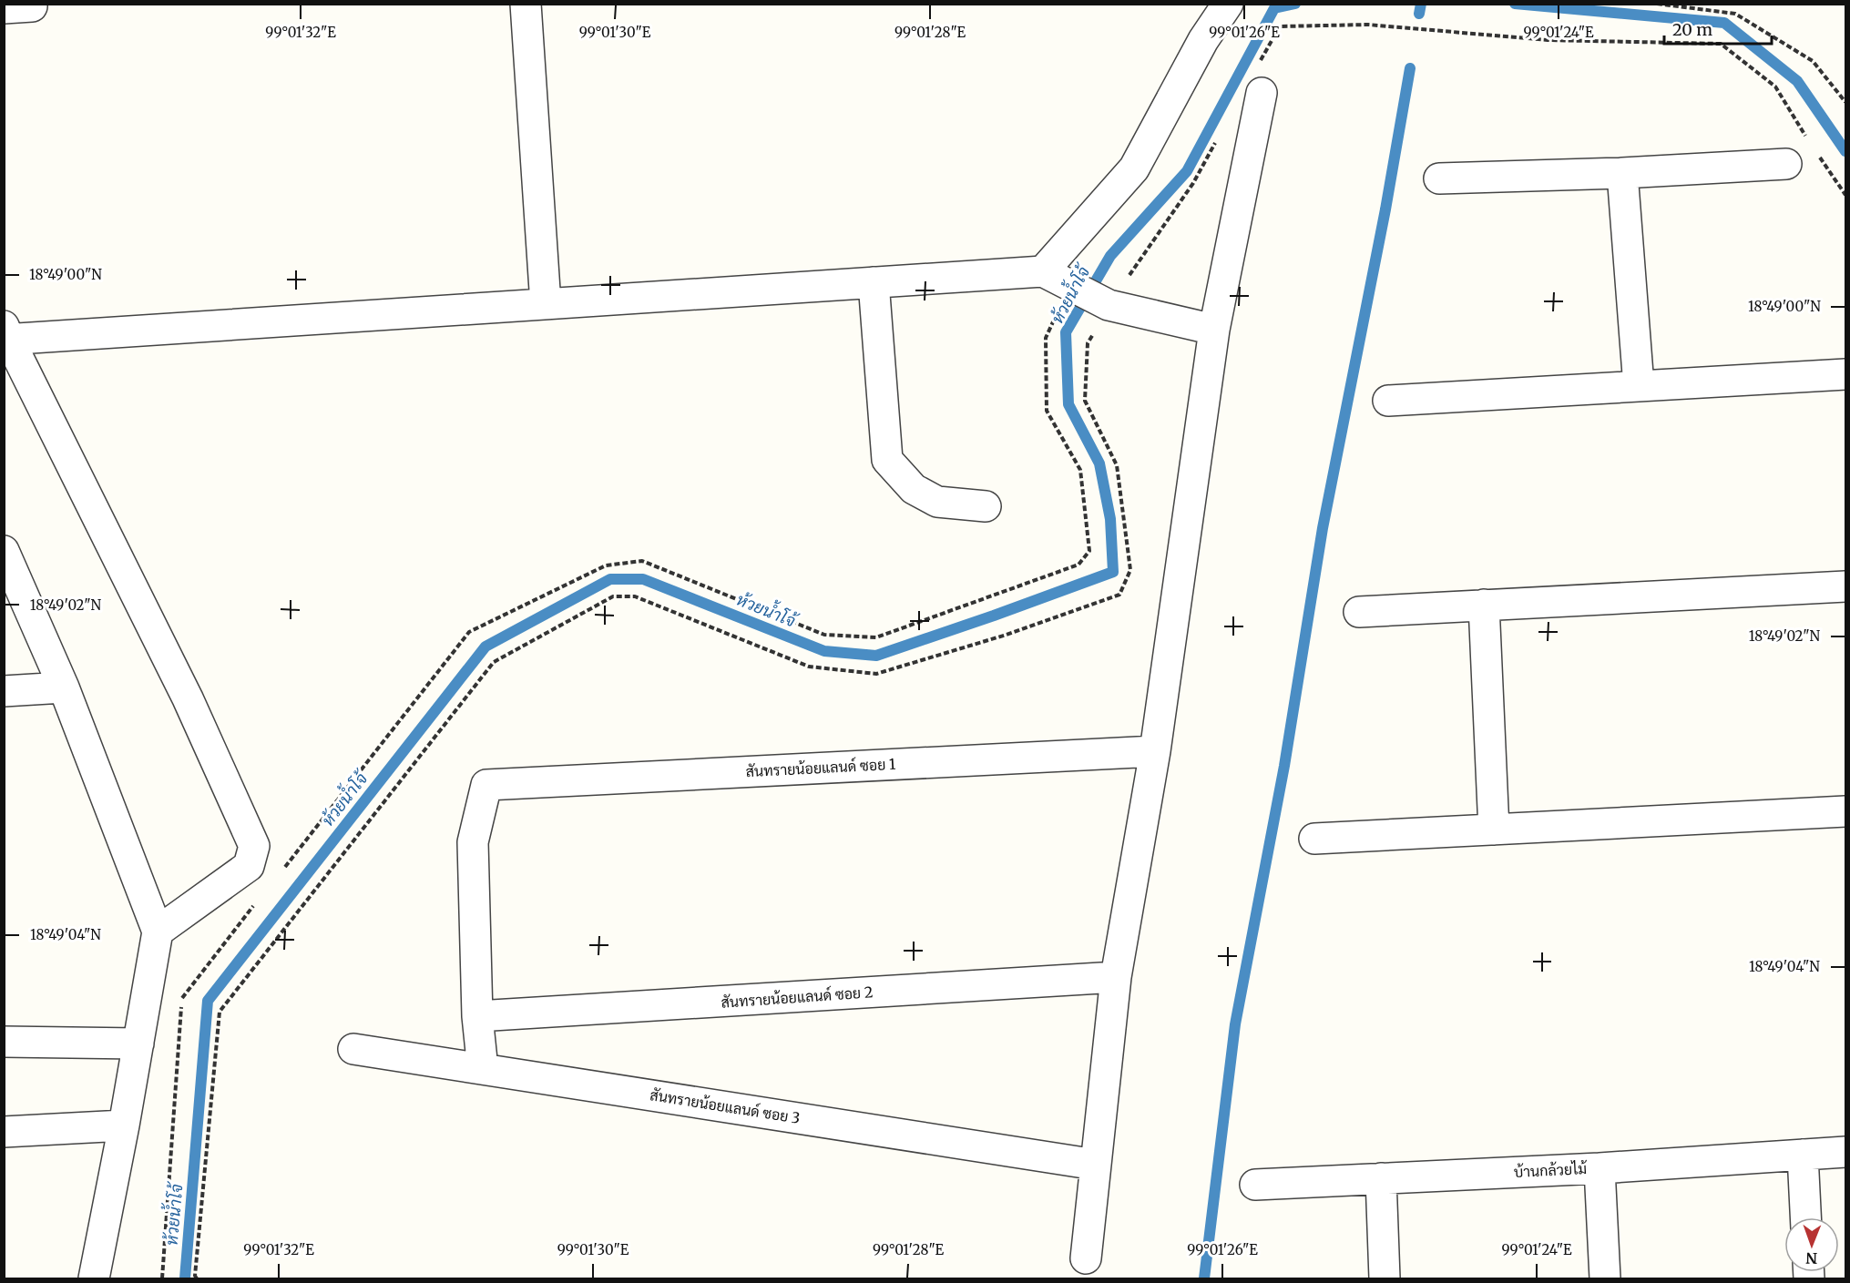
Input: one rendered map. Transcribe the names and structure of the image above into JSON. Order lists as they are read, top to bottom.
{
  "streets": {
    "street": [
      "สันทรายน้อยแลนด์ ซอย 1",
      "สันทรายน้อยแลนด์ ซอย 2",
      "สันทรายน้อยแลนด์ ซอย 3",
      "บ้านกล้วยไม้"
    ]
  },
  "crossings": [
    ["สันทรายน้อยแลนด์ ซอย 1", "สันทรายน้อยแลนด์ ซอย 2"]
  ],
  "water": ["ห้วยน้ำโจ้"],
  "scale_bar": "20 m",
  "north": "bottom",
  "coordinates": [
    "99°01'32\"E",
    "99°01'30\"E",
    "99°01'28\"E",
    "99°01'26\"E",
    "99°01'24\"E",
    "18°49'00\"N",
    "18°49'02\"N",
    "18°49'04\"N"
  ]
}
